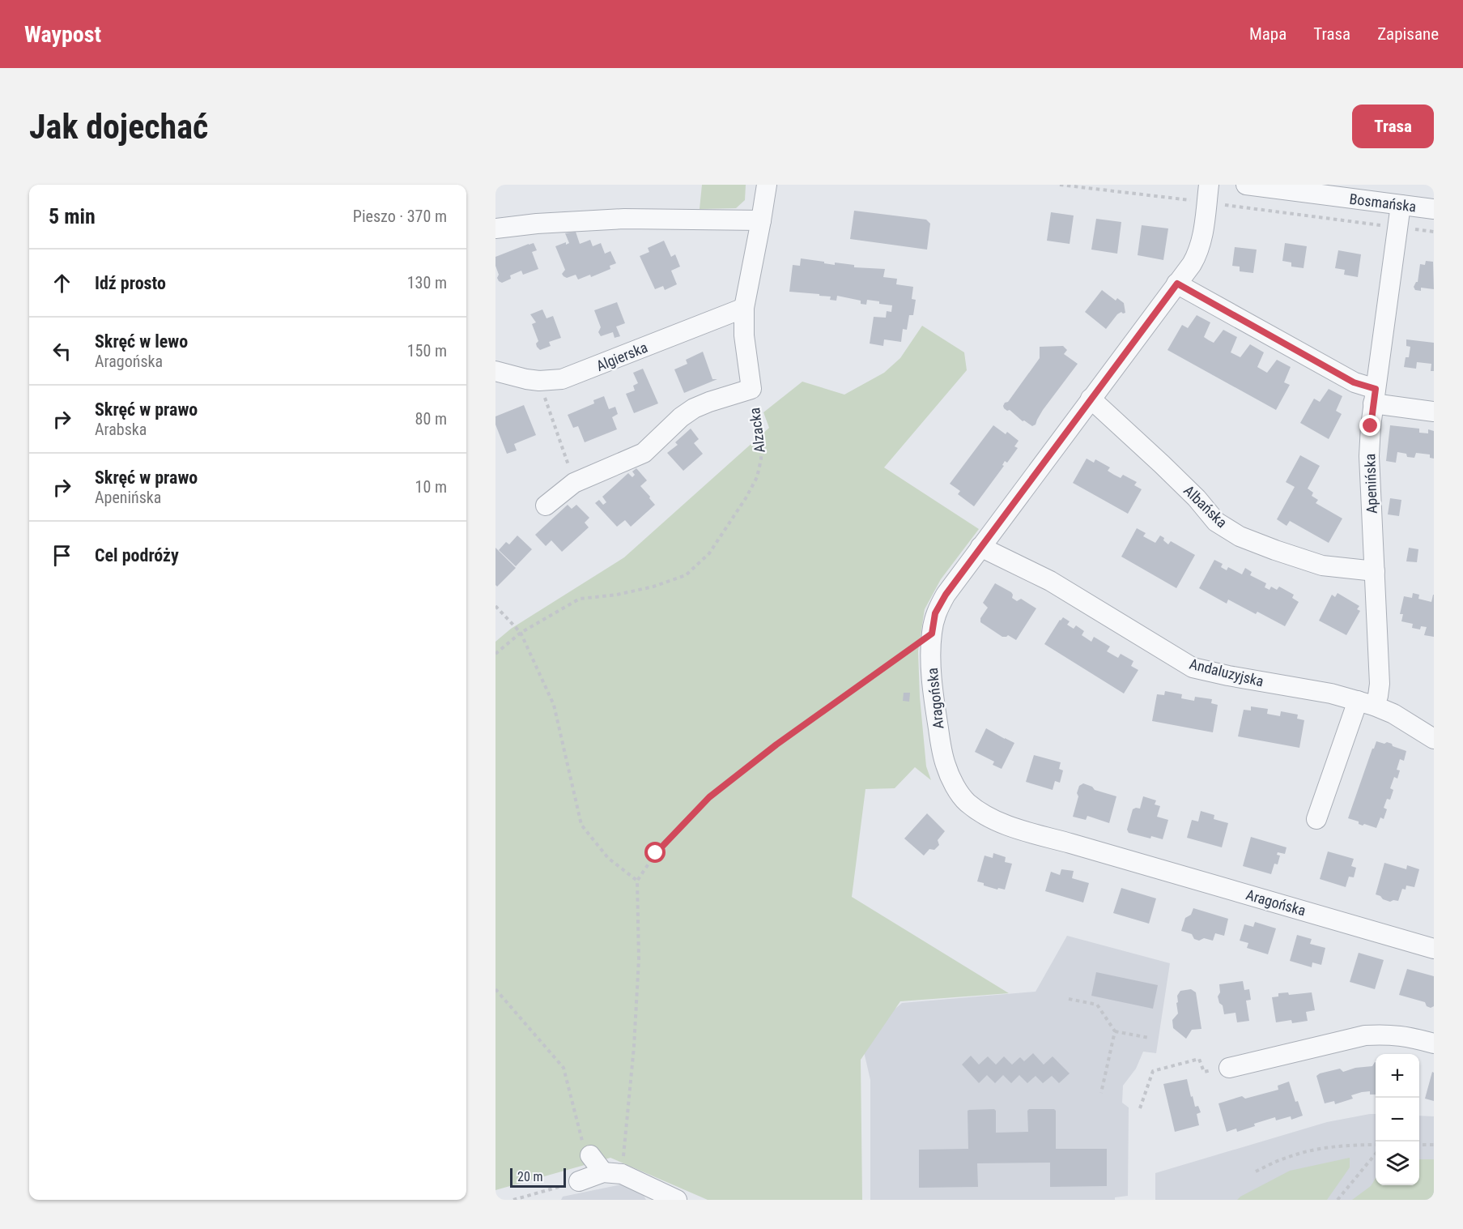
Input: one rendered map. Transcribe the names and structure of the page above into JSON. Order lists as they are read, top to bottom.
{
  "streets": {
    "street": [
      "Bosmańska",
      "Algierska",
      "Alzacka",
      "Apenińska",
      "Albańska",
      "Andaluzyjska",
      "Aragońska"
    ]
  },
  "crossings": [
    ["Bosmańska", "Apenińska"],
    ["Algierska", "Alzacka"],
    ["Apenińska", "Albańska"],
    ["Apenińska", "Andaluzyjska"],
    ["Albańska", "Aragońska"],
    ["Andaluzyjska", "Aragońska"]
  ],
  "scale_bar": "20 m",
  "page": {
    "header": "Waypost",
    "nav": ["Mapa", "Trasa", "Zapisane"],
    "buttons": "Trasa",
    "title": "Jak dojechać",
    "heading": ["5 min", "Pieszo · 370 m"],
    "list": [
      ["Idź prosto", "130 m"],
      ["Skręć w lewo", "Aragońska", "150 m"],
      ["Skręć w prawo", "Arabska", "80 m"],
      ["Skręć w prawo", "Apenińska", "10 m"],
      "Cel podróży"
    ],
    "map_buttons": ["+", "−"],
    "scale": "20 m"
  }
}
